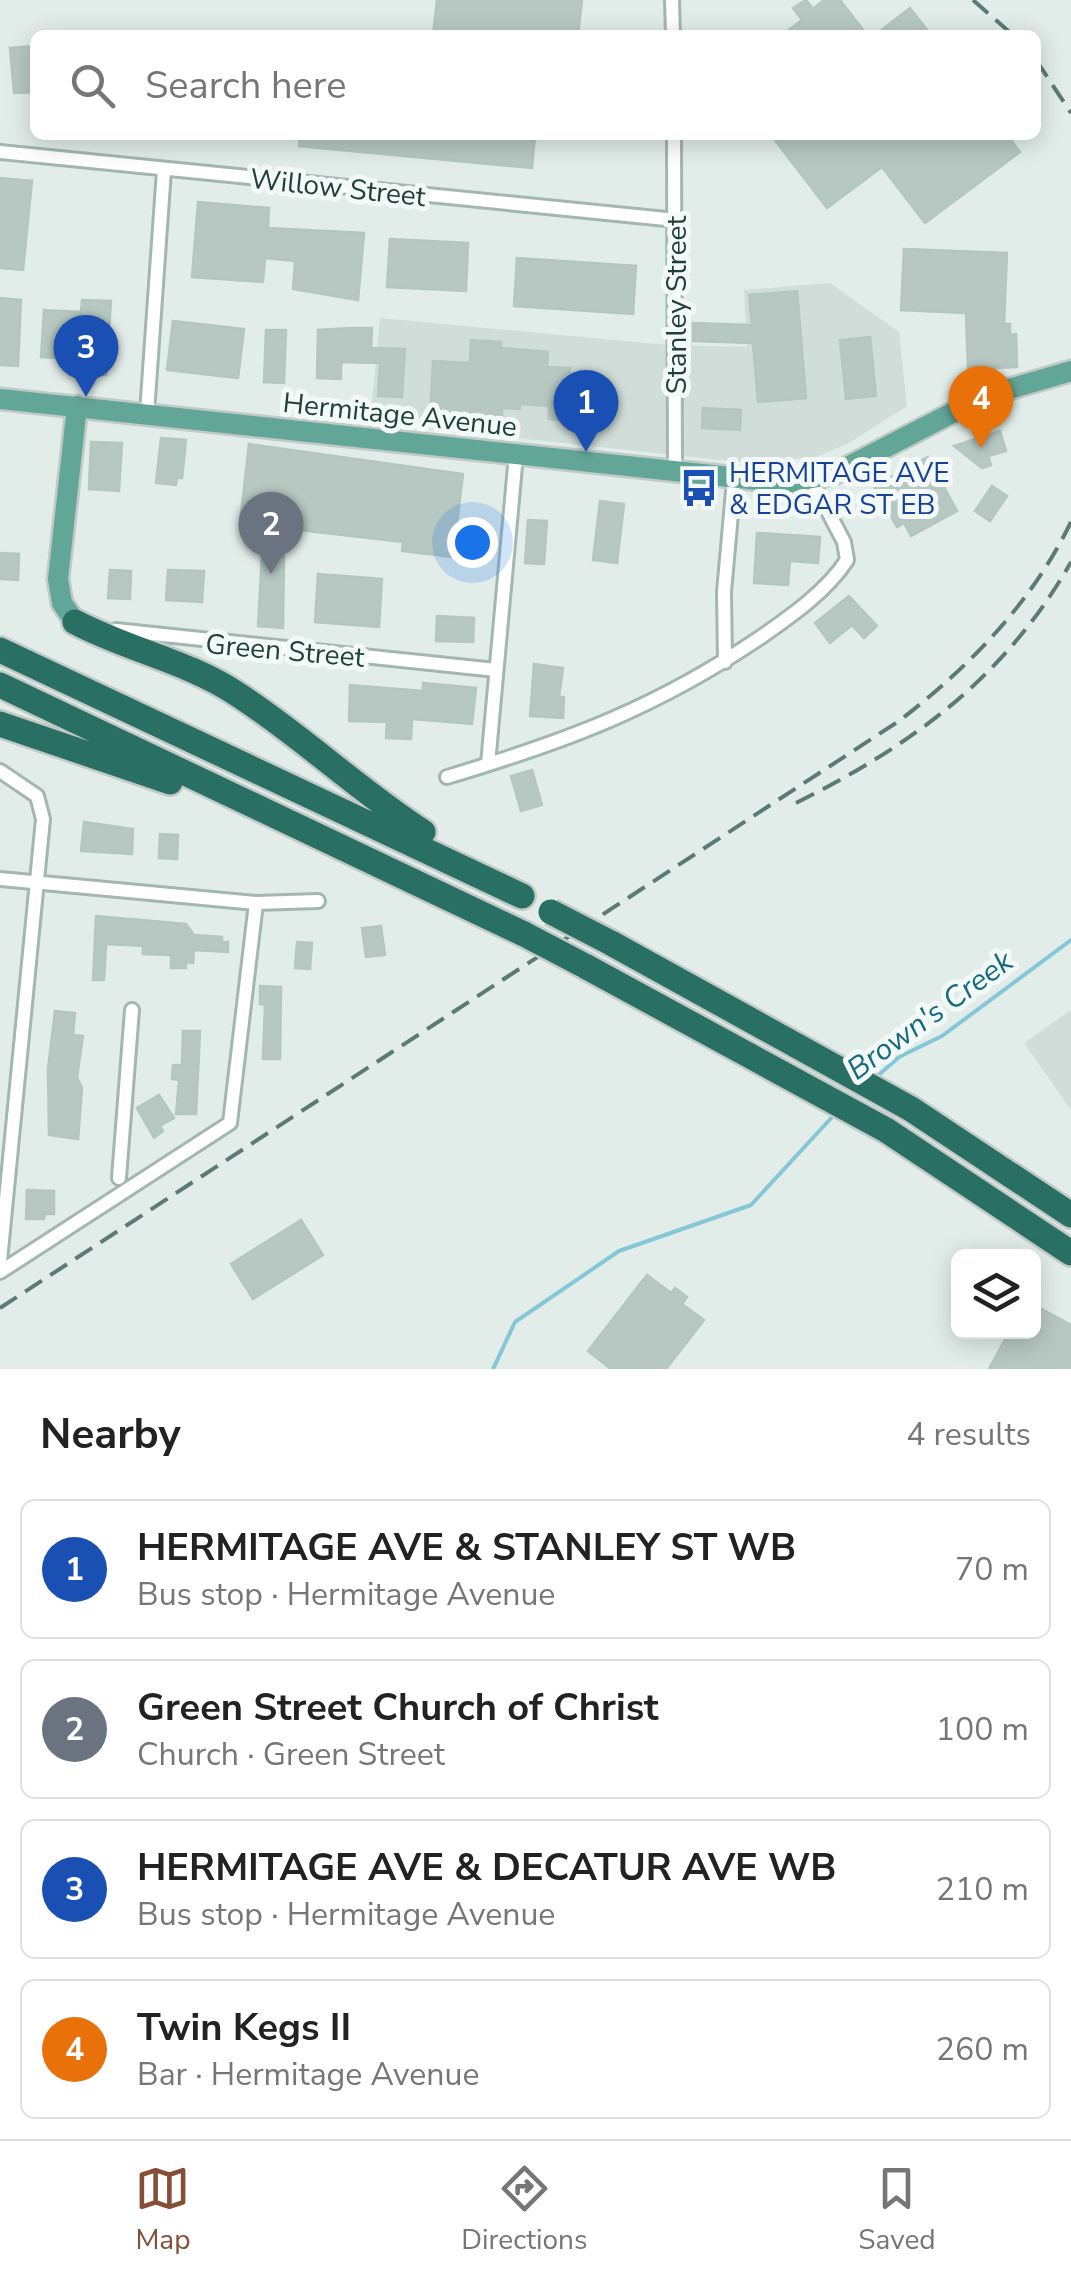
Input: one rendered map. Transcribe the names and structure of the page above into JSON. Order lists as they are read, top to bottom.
{
  "streets": {
    "main road": ["Hermitage Avenue"],
    "street": ["Willow Street", "Stanley Street", "Green Street"]
  },
  "crossings": [
    ["Willow Street", "Stanley Street"],
    ["Stanley Street", "Hermitage Avenue"]
  ],
  "water": ["Brown's Creek"],
  "places": {
    "bus stop": ["HERMITAGE AVE & EDGAR ST EB"]
  },
  "page": {
    "search": "Search here",
    "pins": [
      "3",
      "4",
      "1",
      "2"
    ],
    "heading": ["Nearby", "4 results"],
    "list": [
      {
        "mark": "1",
        "name": "HERMITAGE AVE & STANLEY ST WB",
        "note": "Bus stop · Hermitage Avenue",
        "value": "70 m"
      },
      {
        "mark": "2",
        "name": "Green Street Church of Christ",
        "note": "Church · Green Street",
        "value": "100 m"
      },
      {
        "mark": "3",
        "name": "HERMITAGE AVE & DECATUR AVE WB",
        "note": "Bus stop · Hermitage Avenue",
        "value": "210 m"
      },
      {
        "mark": "4",
        "name": "Twin Kegs II",
        "note": "Bar · Hermitage Avenue",
        "value": "260 m"
      }
    ],
    "nav": ["Map", "Directions", "Saved"]
  }
}
